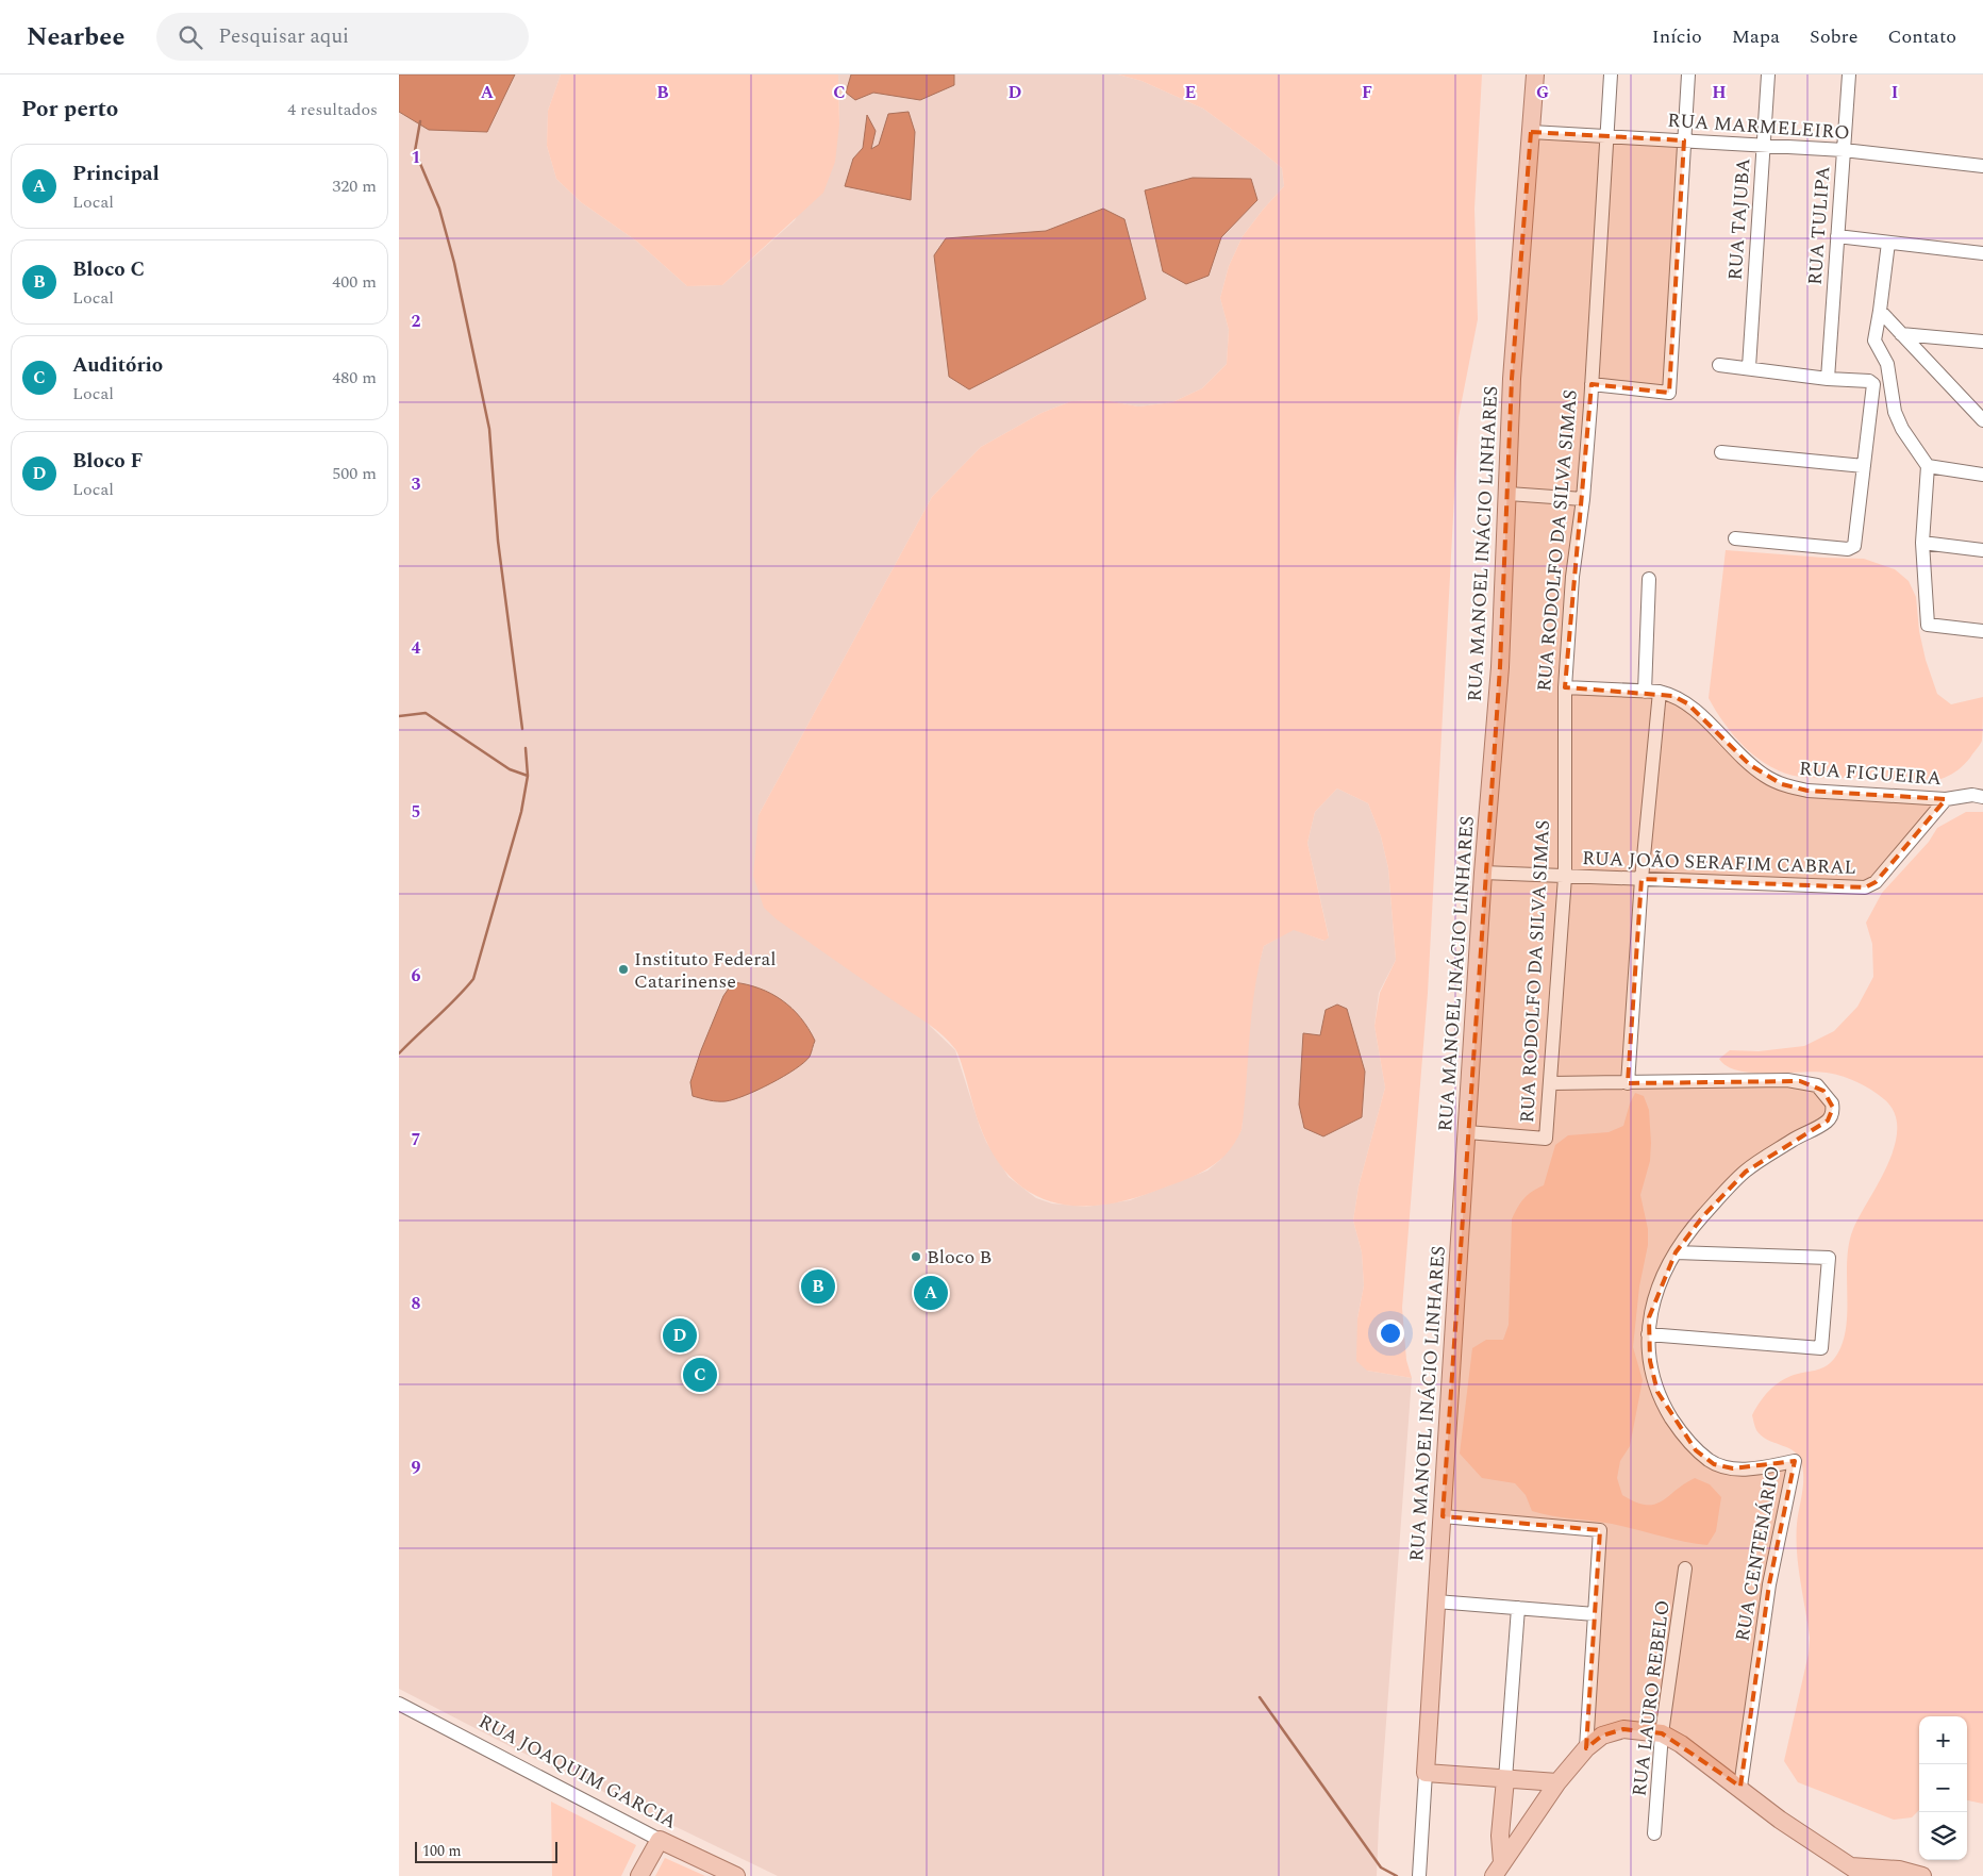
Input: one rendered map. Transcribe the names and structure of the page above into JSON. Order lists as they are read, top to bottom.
{
  "streets": {
    "main road": ["RUA MANOEL INÁCIO LINHARES", "RUA JOAQUIM GARCIA"],
    "street": [
      "RUA MARMELEIRO",
      "RUA TAJUBA",
      "RUA TULIPA",
      "RUA RODOLFO DA SILVA SIMAS",
      "RUA FIGUEIRA",
      "RUA JOÃO SERAFIM CABRAL",
      "RUA CENTENÁRIO",
      "RUA LAURO REBELO"
    ]
  },
  "crossings": [
    ["RUA MARMELEIRO", "RUA TAJUBA"],
    ["RUA MARMELEIRO", "RUA TULIPA"],
    ["RUA MARMELEIRO", "RUA RODOLFO DA SILVA SIMAS"],
    ["RUA MARMELEIRO", "RUA MANOEL INÁCIO LINHARES"],
    ["RUA RODOLFO DA SILVA SIMAS", "RUA MANOEL INÁCIO LINHARES"],
    ["RUA RODOLFO DA SILVA SIMAS", "RUA FIGUEIRA"],
    ["RUA RODOLFO DA SILVA SIMAS", "RUA JOÃO SERAFIM CABRAL"],
    ["RUA MANOEL INÁCIO LINHARES", "RUA JOÃO SERAFIM CABRAL"],
    ["RUA FIGUEIRA", "RUA JOÃO SERAFIM CABRAL"]
  ],
  "places": ["Instituto Federal Catarinense", "Bloco B"],
  "scale_bar": "100 m",
  "page": {
    "header": "Nearbee",
    "search": "Pesquisar aqui",
    "nav": [
      "Início",
      "Mapa",
      "Sobre",
      "Contato"
    ],
    "heading": ["Por perto", "4 resultados"],
    "list": [
      {
        "mark": "A",
        "name": "Principal",
        "note": "Local",
        "value": "320 m"
      },
      {
        "mark": "B",
        "name": "Bloco C",
        "note": "Local",
        "value": "400 m"
      },
      {
        "mark": "C",
        "name": "Auditório",
        "note": "Local",
        "value": "480 m"
      },
      {
        "mark": "D",
        "name": "Bloco F",
        "note": "Local",
        "value": "500 m"
      }
    ],
    "pins": [
      "B",
      "A",
      "D",
      "C"
    ],
    "map_buttons": ["+", "−"],
    "scale": "100 m"
  },
  "grid": {
    "columns": [
      "A",
      "B",
      "C",
      "D",
      "E",
      "F",
      "G",
      "H",
      "I"
    ],
    "rows": [
      "1",
      "2",
      "3",
      "4",
      "5",
      "6",
      "7",
      "8",
      "9"
    ]
  }
}
